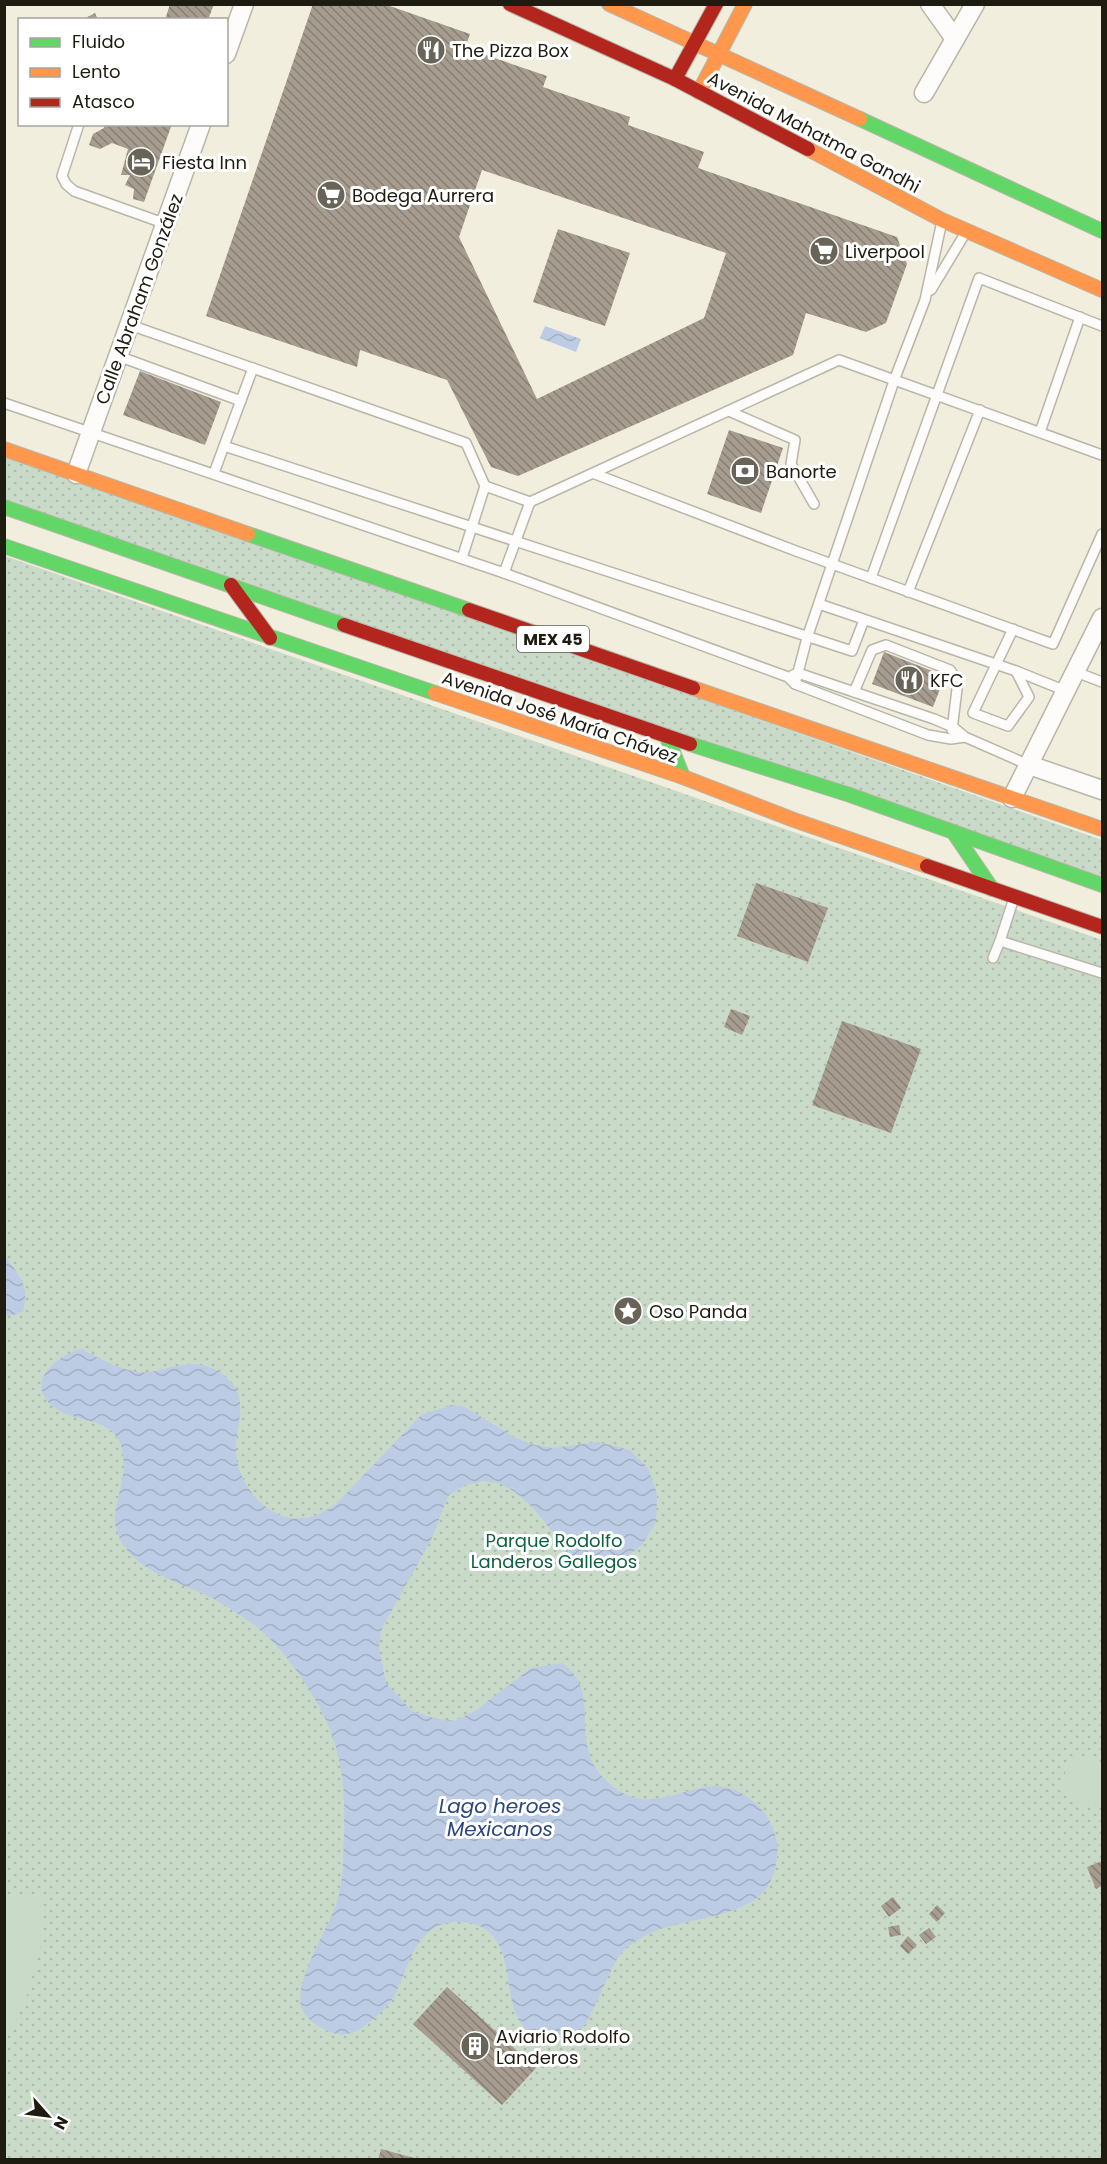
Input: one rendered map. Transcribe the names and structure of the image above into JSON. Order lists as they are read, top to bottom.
{
  "streets": {
    "main road": ["Avenida Mahatma Gandhi", "MEX 45", "Avenida José María Chávez"],
    "street": ["Calle Abraham González"]
  },
  "crossings": [
    ["Calle Abraham González", "MEX 45"]
  ],
  "water": ["Lago heroes Mexicanos"],
  "parks": ["Parque Rodolfo Landeros Gallegos"],
  "places": {
    "restaurant": ["The Pizza Box", "KFC"],
    "hotel": ["Fiesta Inn"],
    "supermarket": ["Bodega Aurrera", "Liverpool"],
    "bank": ["Banorte"],
    "place": ["Oso Panda"],
    "building": ["Aviario Rodolfo Landeros"]
  },
  "legend": ["Fluido", "Lento", "Atasco"],
  "north": "bottom right"
}
